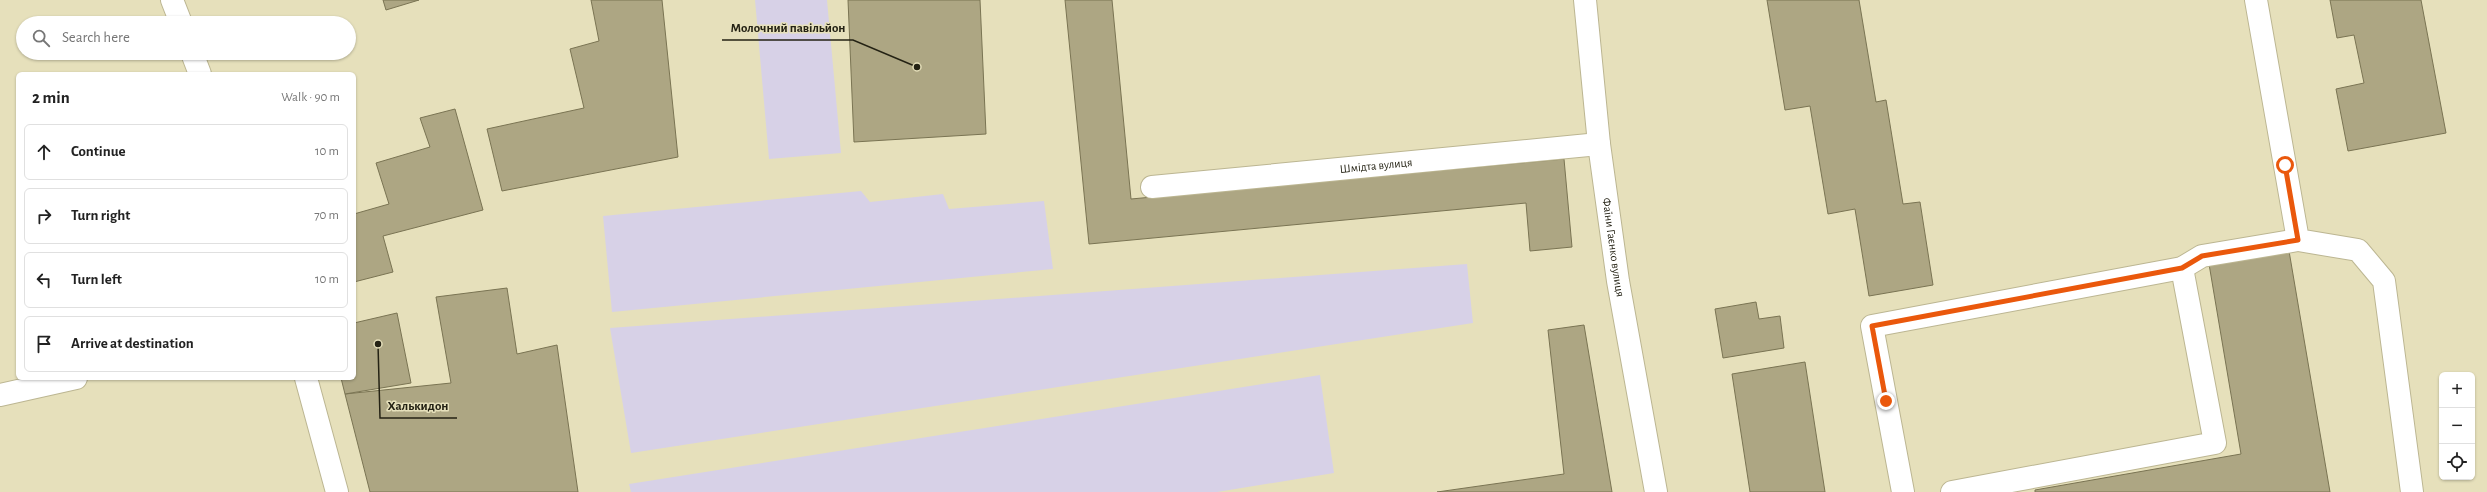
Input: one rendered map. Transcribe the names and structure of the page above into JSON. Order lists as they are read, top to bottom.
{
  "streets": {
    "street": ["Шмідта вулиця", "Фаїни Гаєнко вулиця"]
  },
  "crossings": [
    ["Шмідта вулиця", "Фаїни Гаєнко вулиця"]
  ],
  "places": ["Молочний павільйон", "Халькидон"],
  "page": {
    "search": "Search here",
    "heading": ["2 min", "Walk · 90 m"],
    "list": [
      ["Continue", "10 m"],
      ["Turn right", "70 m"],
      ["Turn left", "10 m"],
      "Arrive at destination"
    ],
    "map_buttons": ["+", "−"]
  }
}
